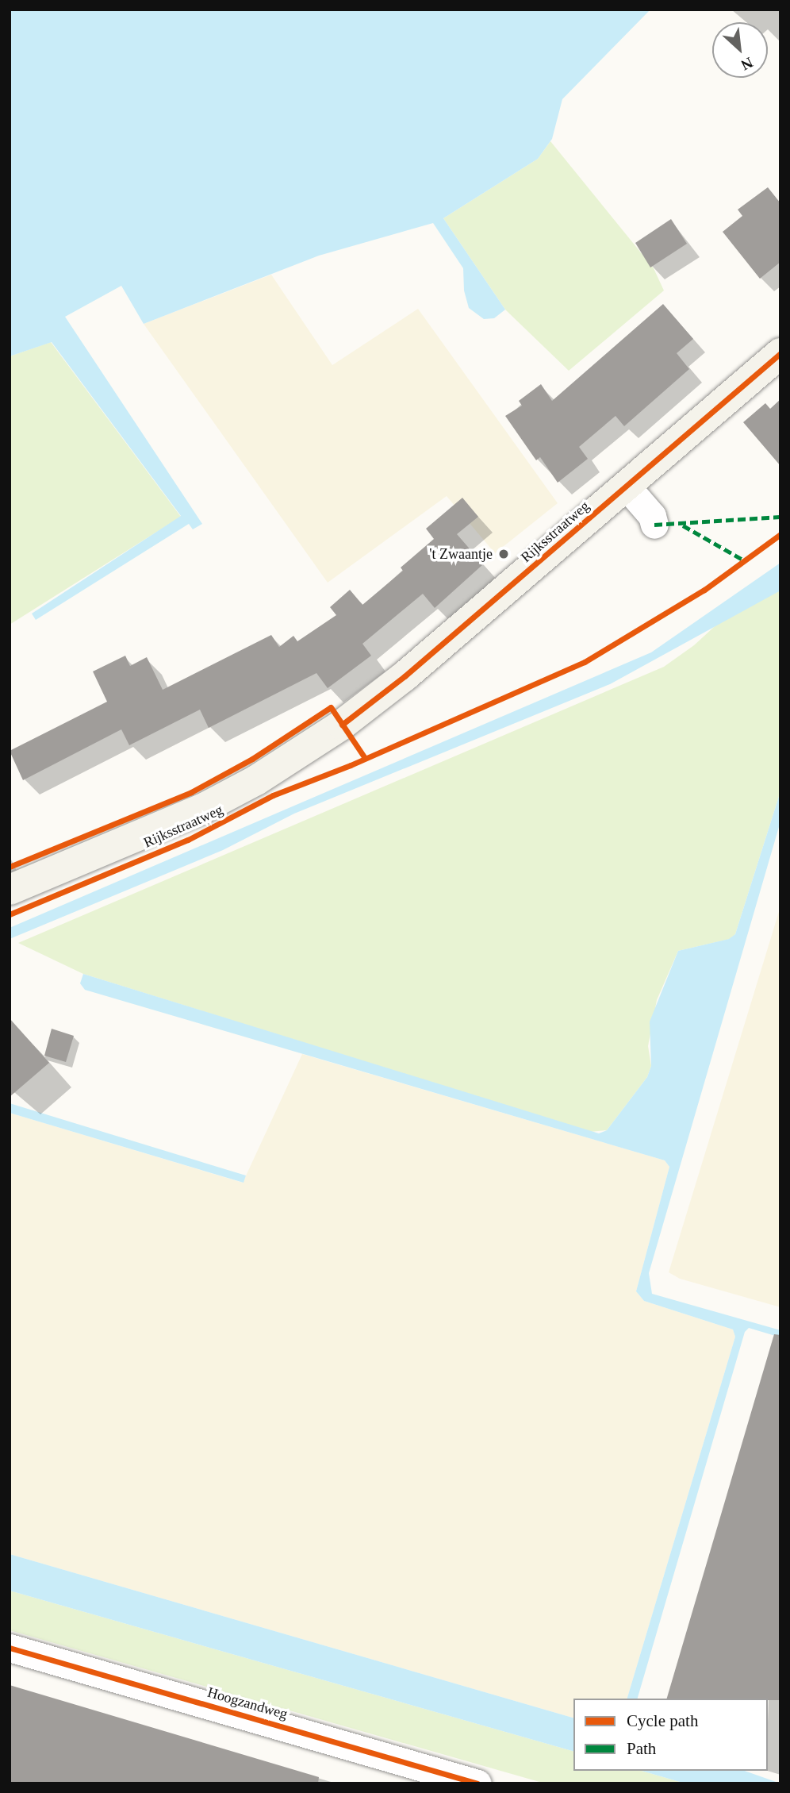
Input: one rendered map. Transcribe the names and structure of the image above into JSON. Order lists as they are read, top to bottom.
{
  "streets": {
    "street": ["Rijksstraatweg", "Hoogzandweg"]
  },
  "places": ["'t Zwaantje"],
  "legend": ["Cycle path", "Path"],
  "north": "bottom right"
}
